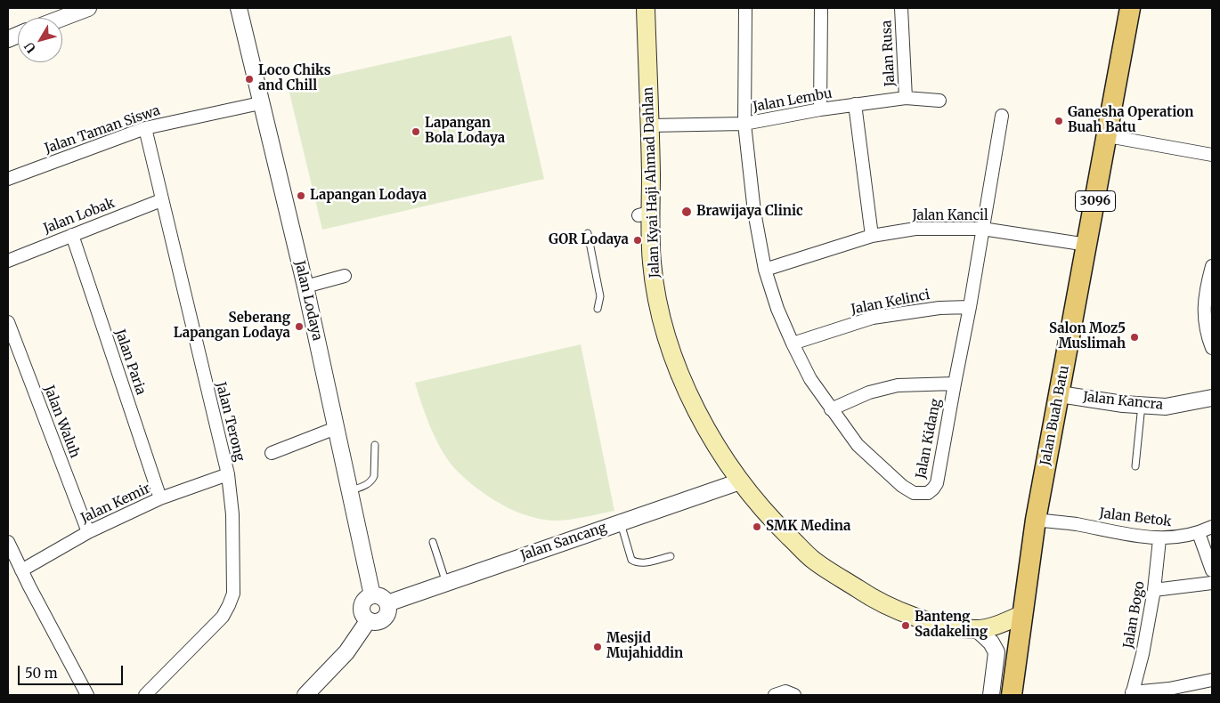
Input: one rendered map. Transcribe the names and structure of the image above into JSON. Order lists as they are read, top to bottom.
{
  "streets": {
    "main road": ["Jalan Kyai Haji Ahmad Dahlan", "3096", "Jalan Buah Batu"],
    "street": [
      "Jalan Rusa",
      "Jalan Lembu",
      "Jalan Taman Siswa",
      "Jalan Lobak",
      "Jalan Kancil",
      "Jalan Lodaya",
      "Jalan Kelinci",
      "Jalan Paria",
      "Jalan Kancra",
      "Jalan Waluh",
      "Jalan Terong",
      "Jalan Kidang",
      "Jalan Kemir",
      "Jalan Betok",
      "Jalan Sancang",
      "Jalan Bogo"
    ]
  },
  "crossings": [
    ["Jalan Rusa", "Jalan Lembu"],
    ["Jalan Lembu", "Jalan Kyai Haji Ahmad Dahlan"],
    ["Jalan Lembu", "Jalan Kidang"],
    ["Jalan Taman Siswa", "Jalan Lodaya"],
    ["Jalan Taman Siswa", "Jalan Terong"],
    ["Jalan Kyai Haji Ahmad Dahlan", "Jalan Buah Batu"],
    ["Jalan Kyai Haji Ahmad Dahlan", "Jalan Sancang"],
    ["Jalan Lobak", "Jalan Paria"],
    ["Jalan Lobak", "Jalan Terong"],
    ["Jalan Kancil", "Jalan Buah Batu"],
    ["Jalan Kancil", "Jalan Kidang"],
    ["Jalan Lodaya", "Jalan Sancang"],
    ["Jalan Kelinci", "Jalan Kidang"],
    ["Jalan Paria", "Jalan Kemir"],
    ["Jalan Kancra", "Jalan Buah Batu"],
    ["Jalan Buah Batu", "Jalan Betok"],
    ["Jalan Waluh", "Jalan Kemir"],
    ["Jalan Terong", "Jalan Kemir"],
    ["Jalan Betok", "Jalan Bogo"]
  ],
  "places": [
    "Loco Chiks and Chill",
    "Ganesha Operation Buah Batu",
    "Lapangan Bola Lodaya",
    "Lapangan Lodaya",
    "Brawijaya Clinic",
    "GOR Lodaya",
    "Seberang Lapangan Lodaya",
    "Salon Moz5 Muslimah",
    "SMK Medina",
    "Banteng Sadakeling",
    "Mesjid Mujahiddin"
  ],
  "scale_bar": "50 m",
  "north": "bottom left"
}
